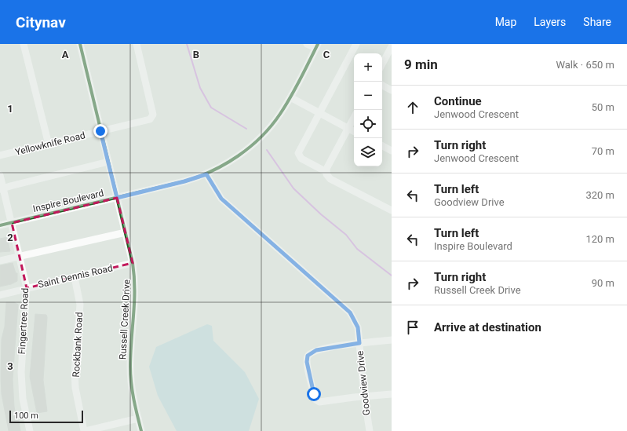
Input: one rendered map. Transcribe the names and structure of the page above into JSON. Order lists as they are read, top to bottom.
{
  "streets": {
    "street": [
      "Yellowknife Road",
      "Inspire Boulevard",
      "Saint Dennis Road",
      "Russell Creek Drive",
      "Fingertree Road",
      "Rockbank Road",
      "Goodview Drive"
    ]
  },
  "crossings": [
    ["Yellowknife Road", "Russell Creek Drive"],
    ["Inspire Boulevard", "Russell Creek Drive"],
    ["Inspire Boulevard", "Fingertree Road"],
    ["Inspire Boulevard", "Goodview Drive"],
    ["Saint Dennis Road", "Russell Creek Drive"],
    ["Saint Dennis Road", "Fingertree Road"],
    ["Saint Dennis Road", "Rockbank Road"]
  ],
  "scale_bar": "100 m",
  "page": {
    "header": "Citynav",
    "nav": ["Map", "Layers", "Share"],
    "heading": ["9 min", "Walk · 650 m"],
    "map_buttons": ["+", "−"],
    "list": [
      ["Continue", "Jenwood Crescent", "50 m"],
      ["Turn right", "Jenwood Crescent", "70 m"],
      ["Turn left", "Goodview Drive", "320 m"],
      ["Turn left", "Inspire Boulevard", "120 m"],
      ["Turn right", "Russell Creek Drive", "90 m"],
      "Arrive at destination"
    ],
    "scale": "100 m"
  },
  "grid": {
    "columns": ["A", "B", "C"],
    "rows": ["1", "2", "3"]
  }
}
